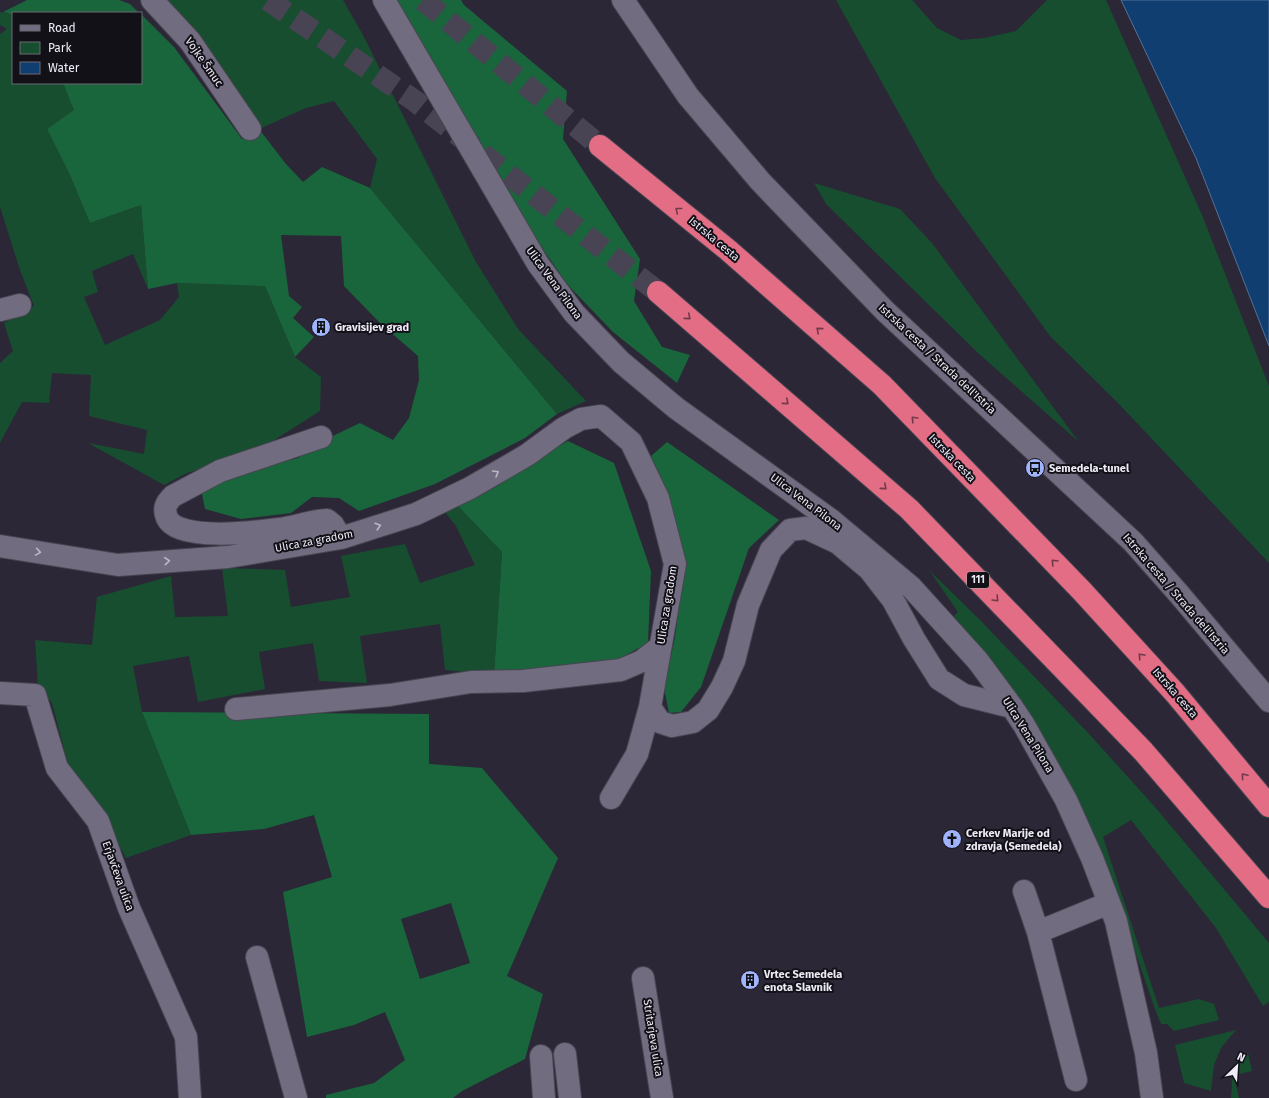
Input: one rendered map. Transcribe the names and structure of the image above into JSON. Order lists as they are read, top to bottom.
{
  "streets": {
    "highway": ["Istrska cesta", "111"],
    "street": [
      "Vojke Šmuc",
      "Ulica Vena Pilona",
      "Istrska cesta / Strada dell'Istria",
      "Ulica za gradom",
      "Erjavčeva ulica",
      "Stritarjeva ulica"
    ]
  },
  "places": {
    "building": ["Gravisijev grad", "Vrtec Semedela enota Slavnik"],
    "bus stop": ["Semedela-tunel"],
    "church": ["Cerkev Marije od zdravja (Semedela)"]
  },
  "legend": ["Road", "Park", "Water"],
  "north": "top right"
}
